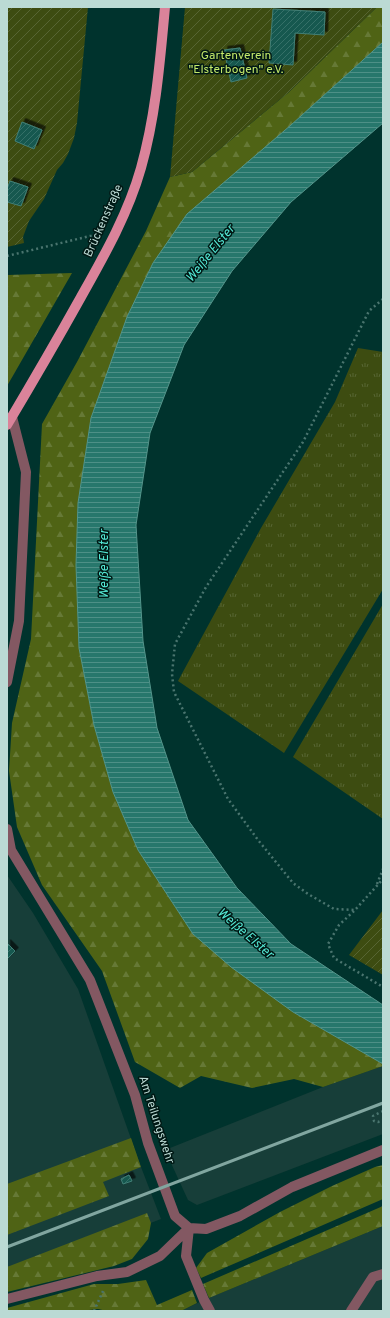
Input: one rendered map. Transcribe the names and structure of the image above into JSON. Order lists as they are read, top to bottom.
{
  "streets": {
    "main road": ["Brückenstraße"],
    "lane": ["Am Teilungswehr"]
  },
  "water": ["Weiße Elster"],
  "parks": ["Gartenverein \"Elsterbogen\" e.V."]
}
